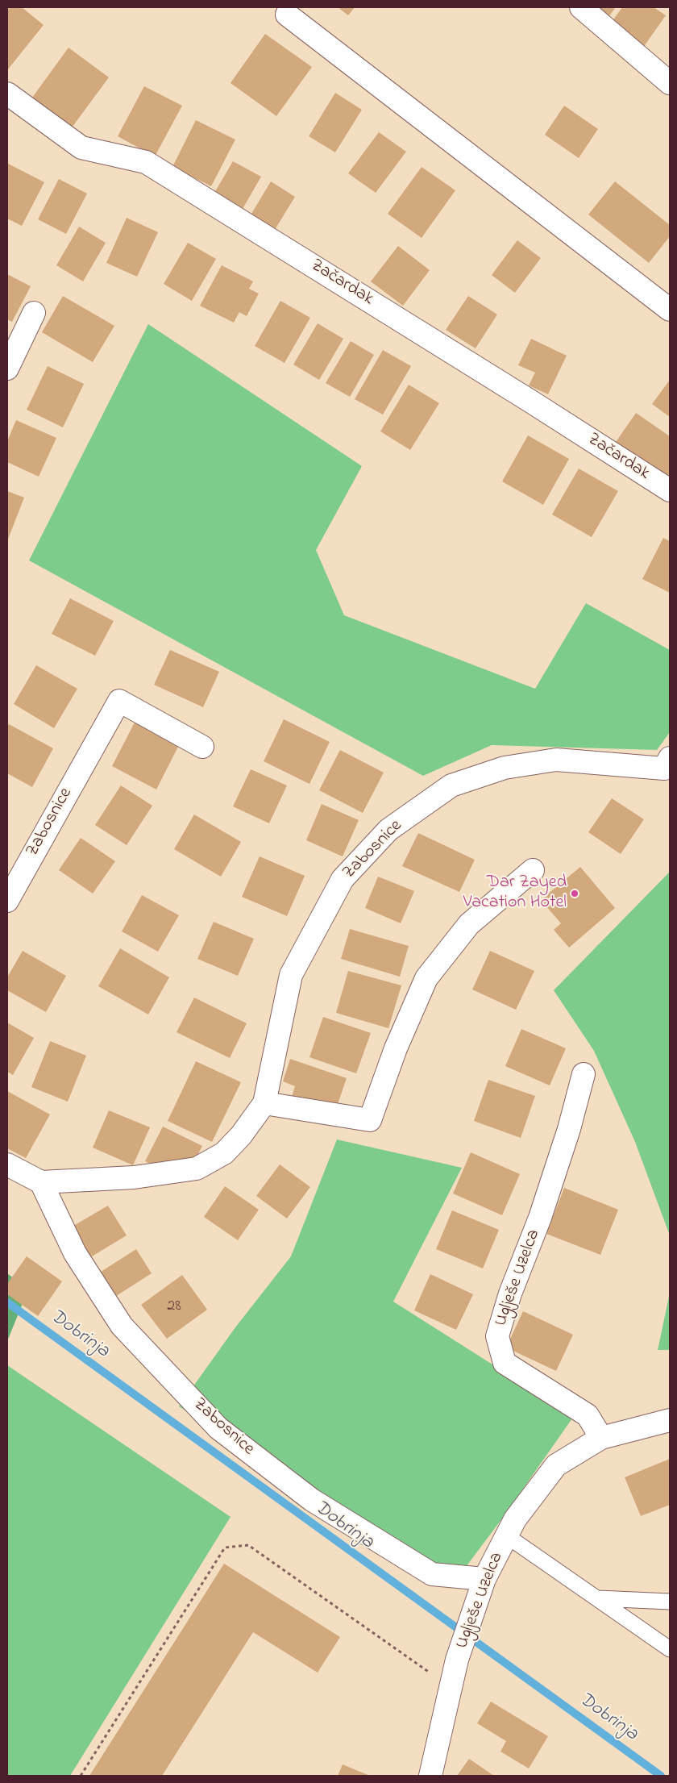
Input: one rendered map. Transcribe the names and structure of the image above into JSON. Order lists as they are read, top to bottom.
{
  "streets": {
    "street": ["Začardak", "Zabosnice", "Uglješe Uzelca"]
  },
  "crossings": [
    ["Zabosnice", "Uglješe Uzelca"]
  ],
  "water": ["Dobrinja"],
  "places": ["Dar Zayed Vacation Hotel"],
  "house_numbers": ["28"]
}
